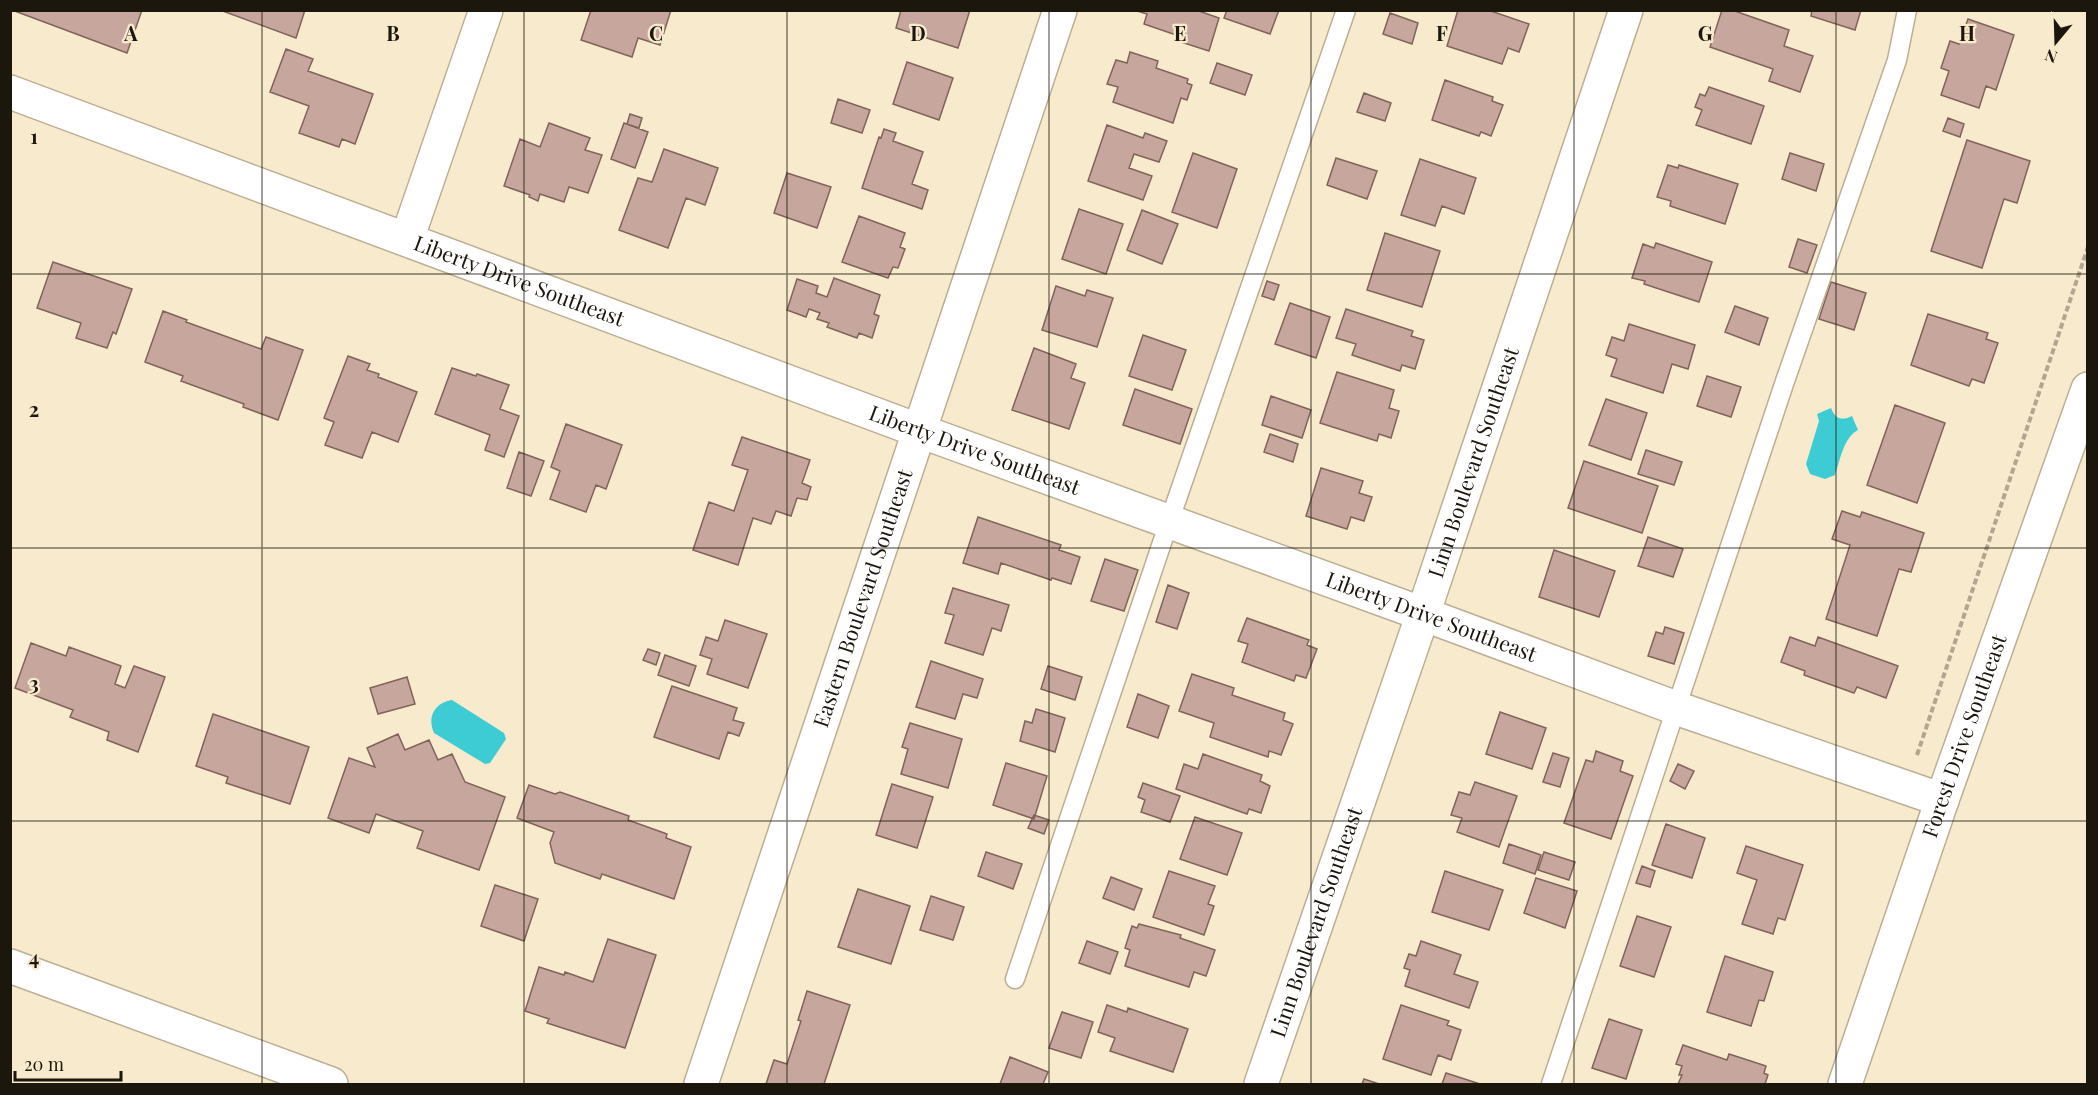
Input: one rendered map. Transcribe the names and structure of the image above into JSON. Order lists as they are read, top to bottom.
{
  "streets": {
    "street": [
      "Liberty Drive Southeast",
      "Linn Boulevard Southeast",
      "Eastern Boulevard Southeast",
      "Forest Drive Southeast"
    ]
  },
  "crossings": [
    ["Liberty Drive Southeast", "Linn Boulevard Southeast"],
    ["Liberty Drive Southeast", "Eastern Boulevard Southeast"],
    ["Liberty Drive Southeast", "Forest Drive Southeast"]
  ],
  "scale_bar": "20 m",
  "north": "bottom",
  "grid": {
    "columns": [
      "A",
      "B",
      "C",
      "D",
      "E",
      "F",
      "G",
      "H"
    ],
    "rows": [
      "1",
      "2",
      "3",
      "4"
    ]
  }
}
